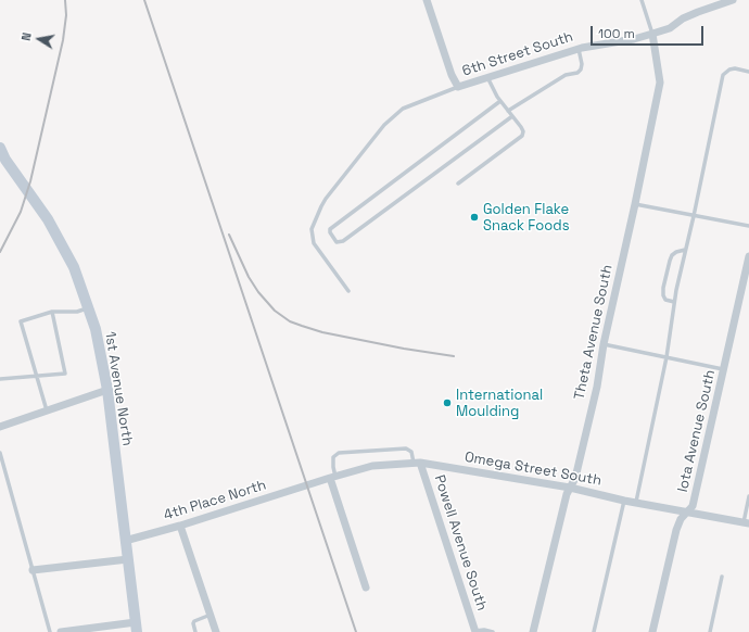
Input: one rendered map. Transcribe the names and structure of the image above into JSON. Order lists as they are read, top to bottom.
{
  "streets": {
    "street": [
      "6th Street South",
      "Theta Avenue South",
      "1st Avenue North",
      "Iota Avenue South",
      "Omega Street South",
      "4th Place North",
      "Powell Avenue South"
    ]
  },
  "crossings": [
    ["6th Street South", "Theta Avenue South"],
    ["Theta Avenue South", "Omega Street South"],
    ["1st Avenue North", "4th Place North"],
    ["Iota Avenue South", "Omega Street South"],
    ["Omega Street South", "4th Place North"],
    ["Omega Street South", "Powell Avenue South"]
  ],
  "places": ["Golden Flake Snack Foods", "International Moulding"],
  "scale_bar": "100 m",
  "north": "left"
}
